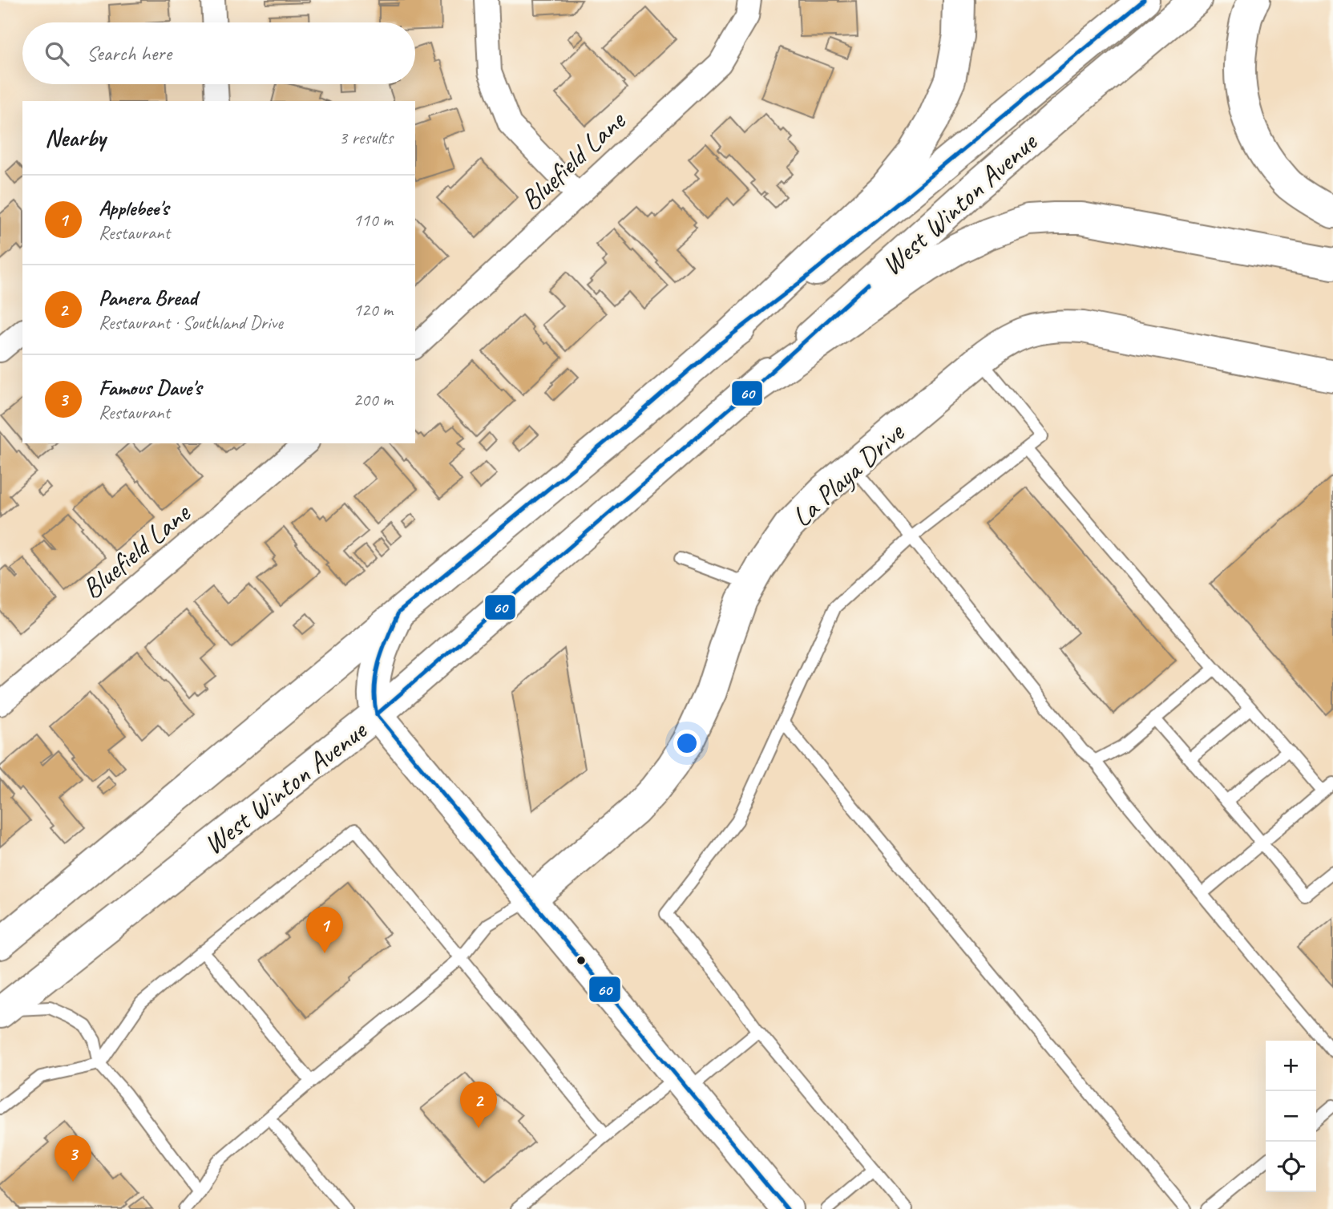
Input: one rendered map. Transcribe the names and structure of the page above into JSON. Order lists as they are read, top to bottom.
{
  "streets": {
    "main road": ["West Winton Avenue", "La Playa Drive"],
    "street": ["Bluefield Lane"]
  },
  "lines": ["transit line 60"],
  "page": {
    "search": "Search here",
    "heading": ["Nearby", "3 results"],
    "list": [
      {
        "mark": "1",
        "name": "Applebee's",
        "note": "Restaurant",
        "value": "110 m"
      },
      {
        "mark": "2",
        "name": "Panera Bread",
        "note": "Restaurant · Southland Drive",
        "value": "120 m"
      },
      {
        "mark": "3",
        "name": "Famous Dave's",
        "note": "Restaurant",
        "value": "200 m"
      }
    ],
    "pins": ["1", "2", "3"],
    "map_buttons": ["+", "−"]
  }
}
